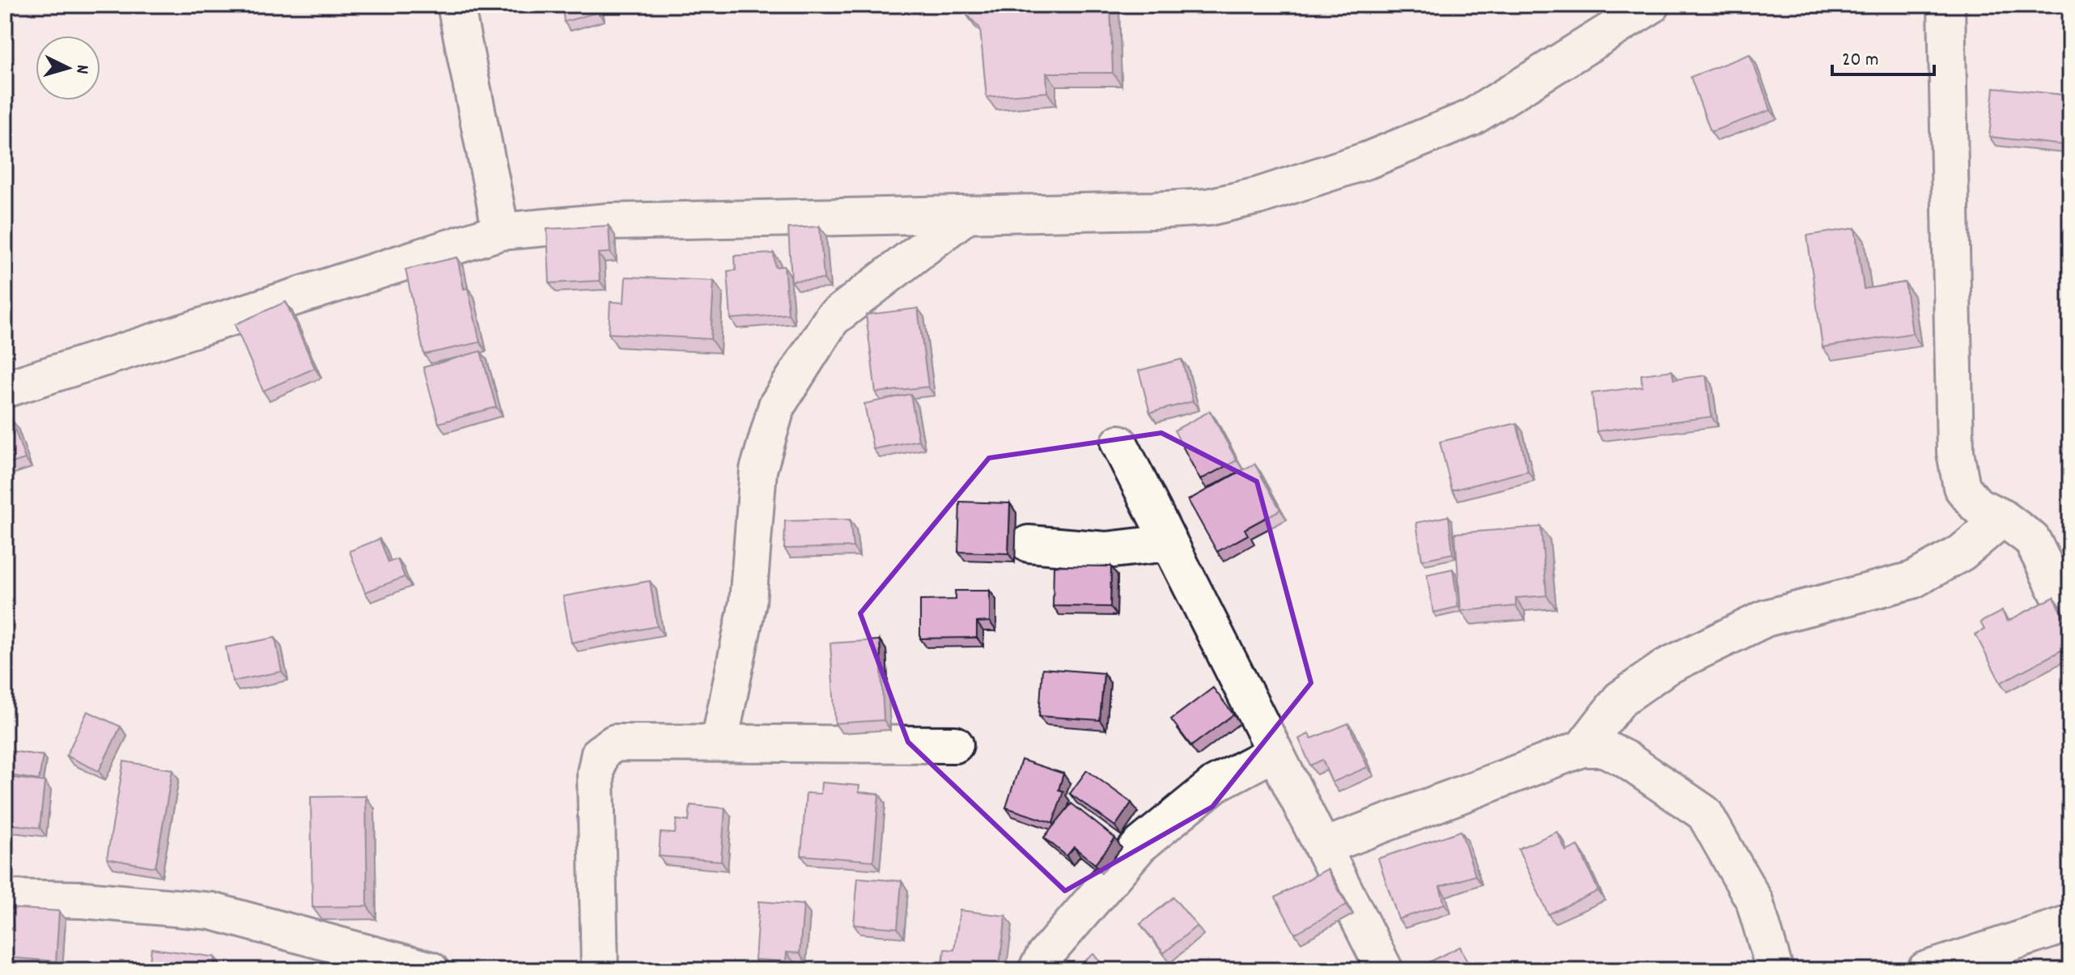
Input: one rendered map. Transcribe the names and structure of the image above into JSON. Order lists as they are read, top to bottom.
{
  "scale_bar": "20 m",
  "north": "right"
}
